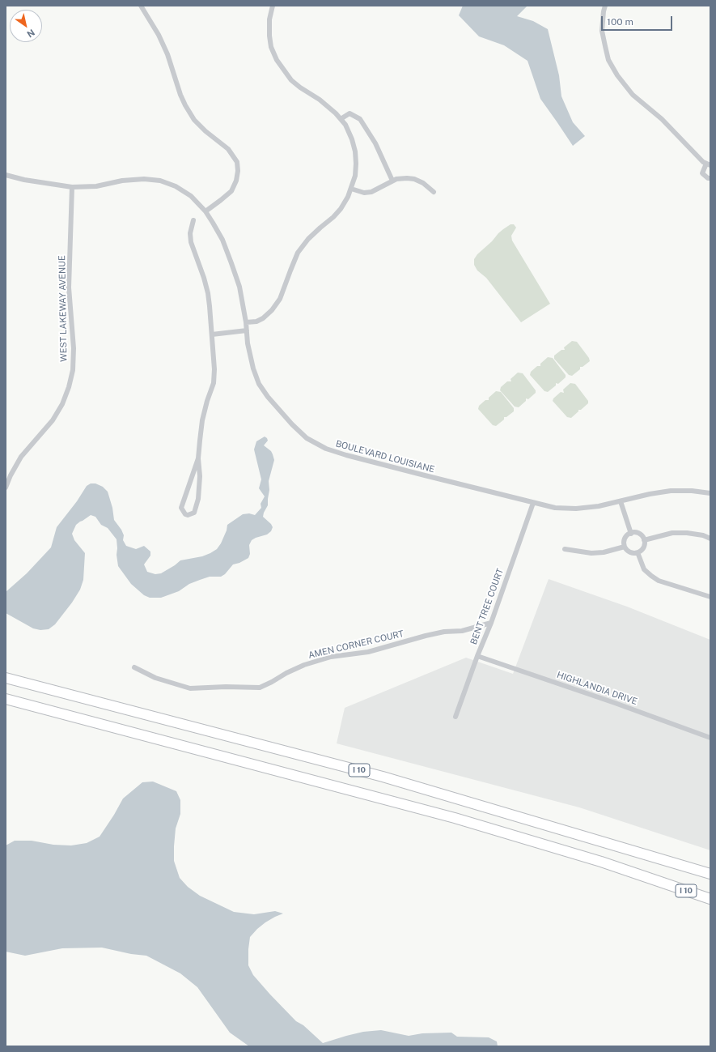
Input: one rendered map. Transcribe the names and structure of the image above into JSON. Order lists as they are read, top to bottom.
{
  "streets": {
    "highway": ["I 10"],
    "street": [
      "WEST LAKEWAY AVENUE",
      "BOULEVARD LOUISIANE",
      "BENT TREE COURT",
      "AMEN CORNER COURT",
      "HIGHLANDIA DRIVE"
    ]
  },
  "crossings": [
    ["WEST LAKEWAY AVENUE", "BOULEVARD LOUISIANE"],
    ["BOULEVARD LOUISIANE", "BENT TREE COURT"],
    ["BENT TREE COURT", "AMEN CORNER COURT"],
    ["BENT TREE COURT", "HIGHLANDIA DRIVE"]
  ],
  "scale_bar": "100 m",
  "north": "bottom right"
}
